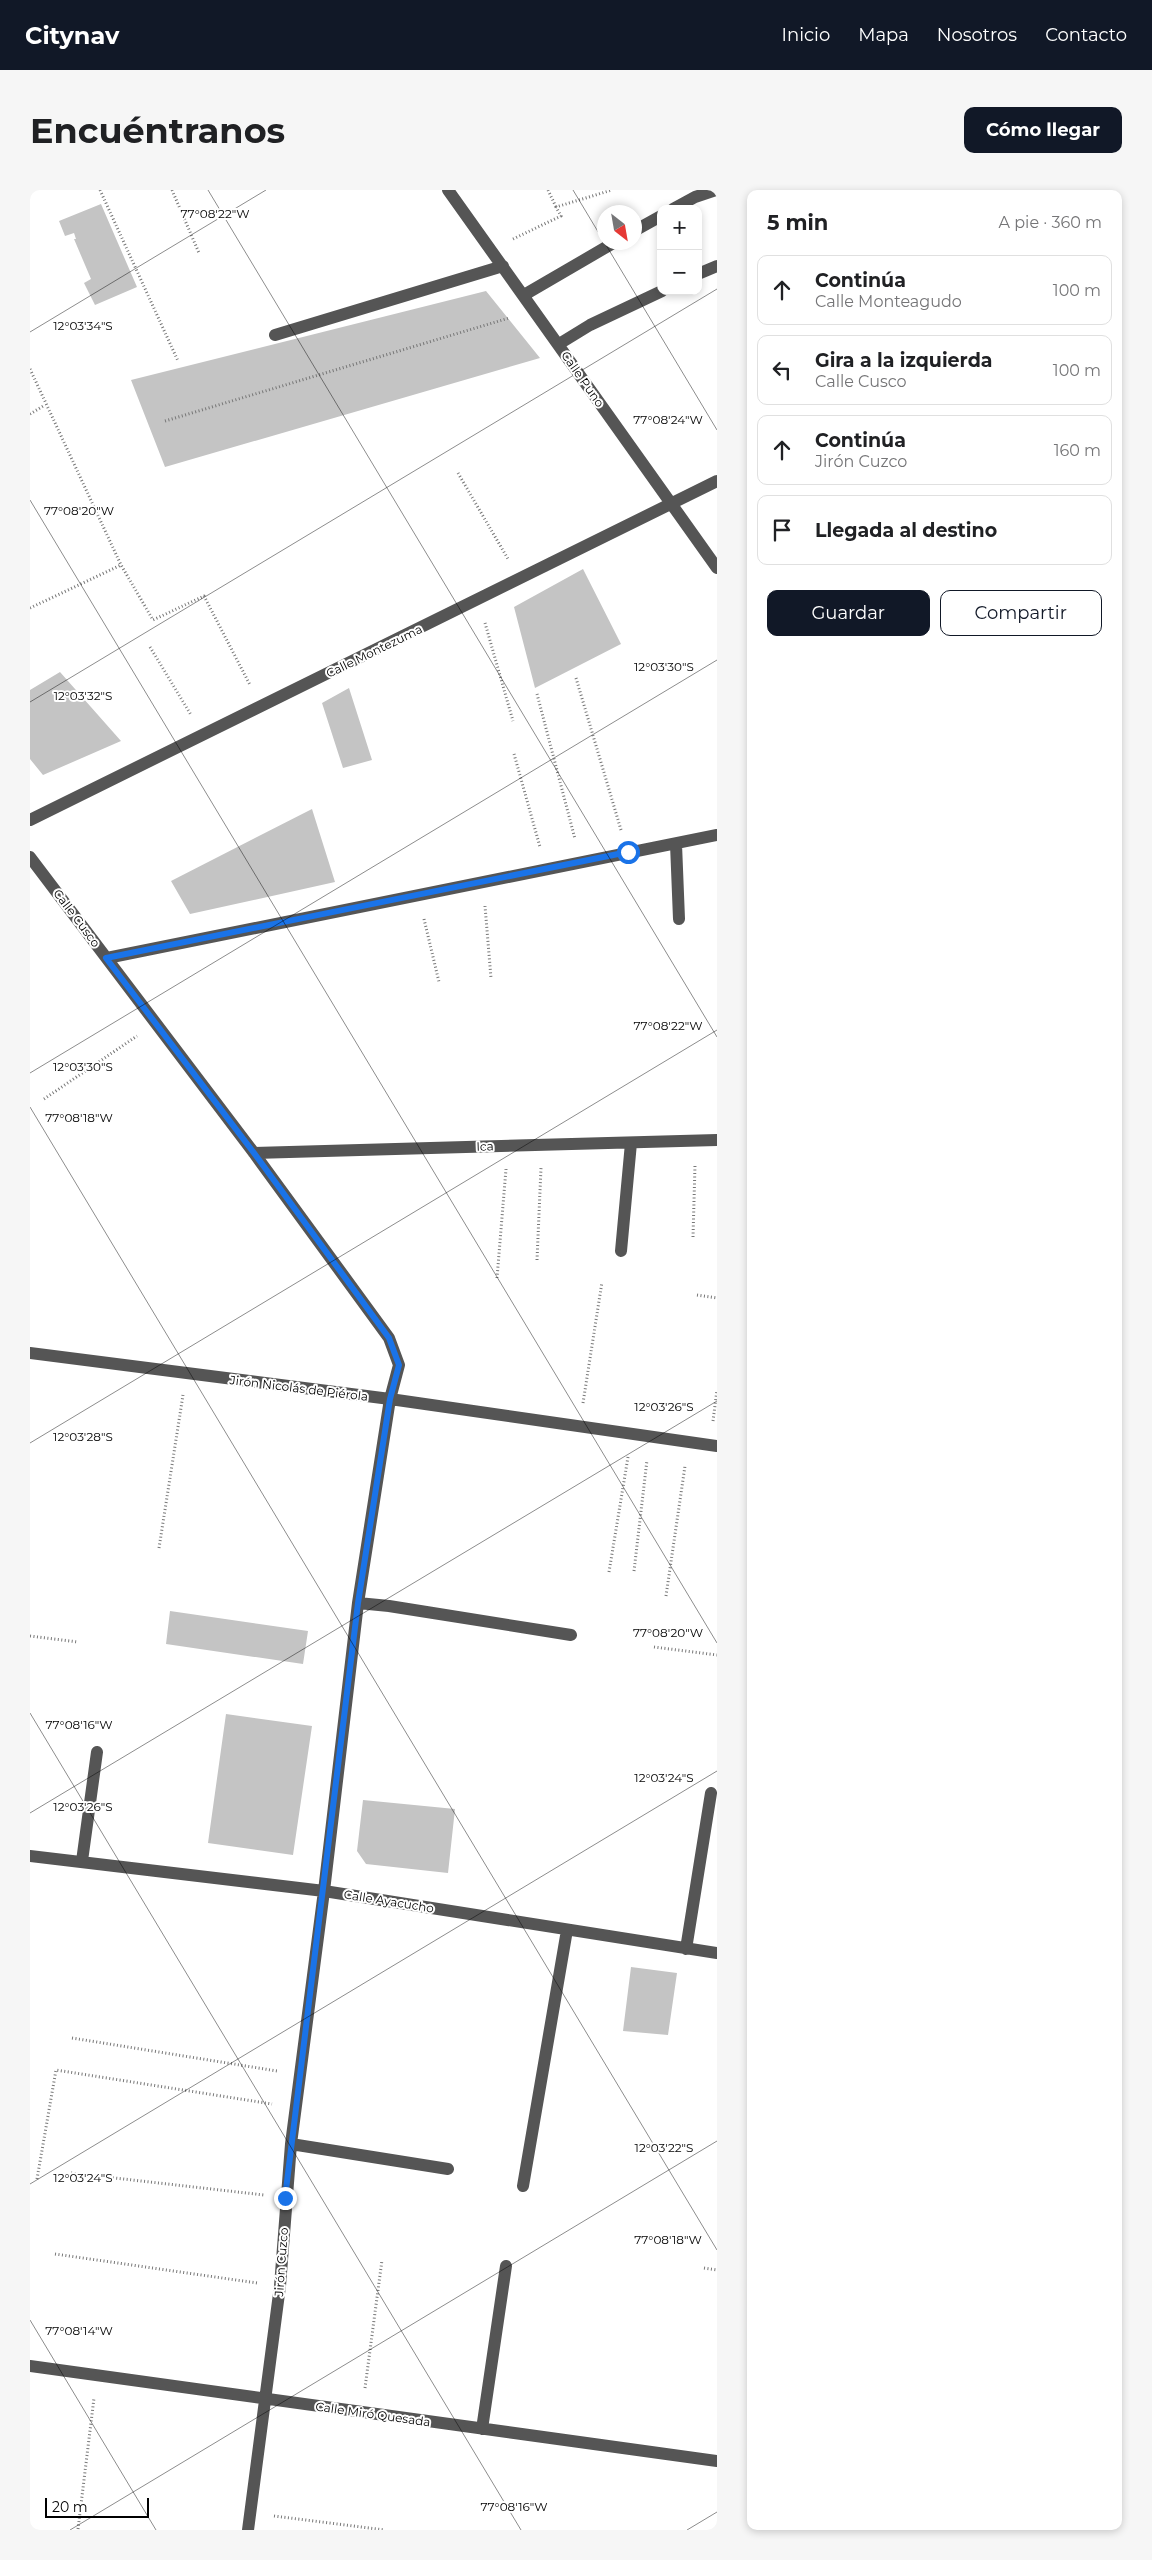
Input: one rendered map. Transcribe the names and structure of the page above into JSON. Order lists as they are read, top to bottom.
{
  "streets": {
    "street": [
      "Calle Puno",
      "Calle Montezuma",
      "Calle Cusco",
      "Ica",
      "Jirón Nicolás de Piérola",
      "Calle Ayacucho",
      "Jirón Cuzco",
      "Calle Miró Quesada"
    ]
  },
  "crossings": [
    ["Calle Puno", "Calle Montezuma"],
    ["Calle Cusco", "Ica"],
    ["Calle Cusco", "Jirón Nicolás de Piérola"],
    ["Calle Cusco", "Jirón Cuzco"],
    ["Jirón Nicolás de Piérola", "Jirón Cuzco"],
    ["Calle Ayacucho", "Jirón Cuzco"],
    ["Jirón Cuzco", "Calle Miró Quesada"]
  ],
  "scale_bar": "20 m",
  "north": "bottom right",
  "page": {
    "header": "Citynav",
    "nav": [
      "Inicio",
      "Mapa",
      "Nosotros",
      "Contacto"
    ],
    "buttons": [
      "Cómo llegar",
      ["Guardar", "Compartir"]
    ],
    "title": "Encuéntranos",
    "heading": ["5 min", "A pie · 360 m"],
    "map_buttons": ["+", "−"],
    "list": [
      ["Continúa", "Calle Monteagudo", "100 m"],
      ["Gira a la izquierda", "Calle Cusco", "100 m"],
      ["Continúa", "Jirón Cuzco", "160 m"],
      "Llegada al destino"
    ],
    "scale": "20 m"
  },
  "coordinates": [
    "77°08'22\"W",
    "12°03'34\"S",
    "77°08'24\"W",
    "77°08'20\"W",
    "12°03'30\"S",
    "12°03'32\"S",
    "77°08'18\"W",
    "12°03'26\"S",
    "12°03'28\"S",
    "77°08'16\"W",
    "12°03'24\"S",
    "12°03'22\"S",
    "77°08'14\"W"
  ]
}
